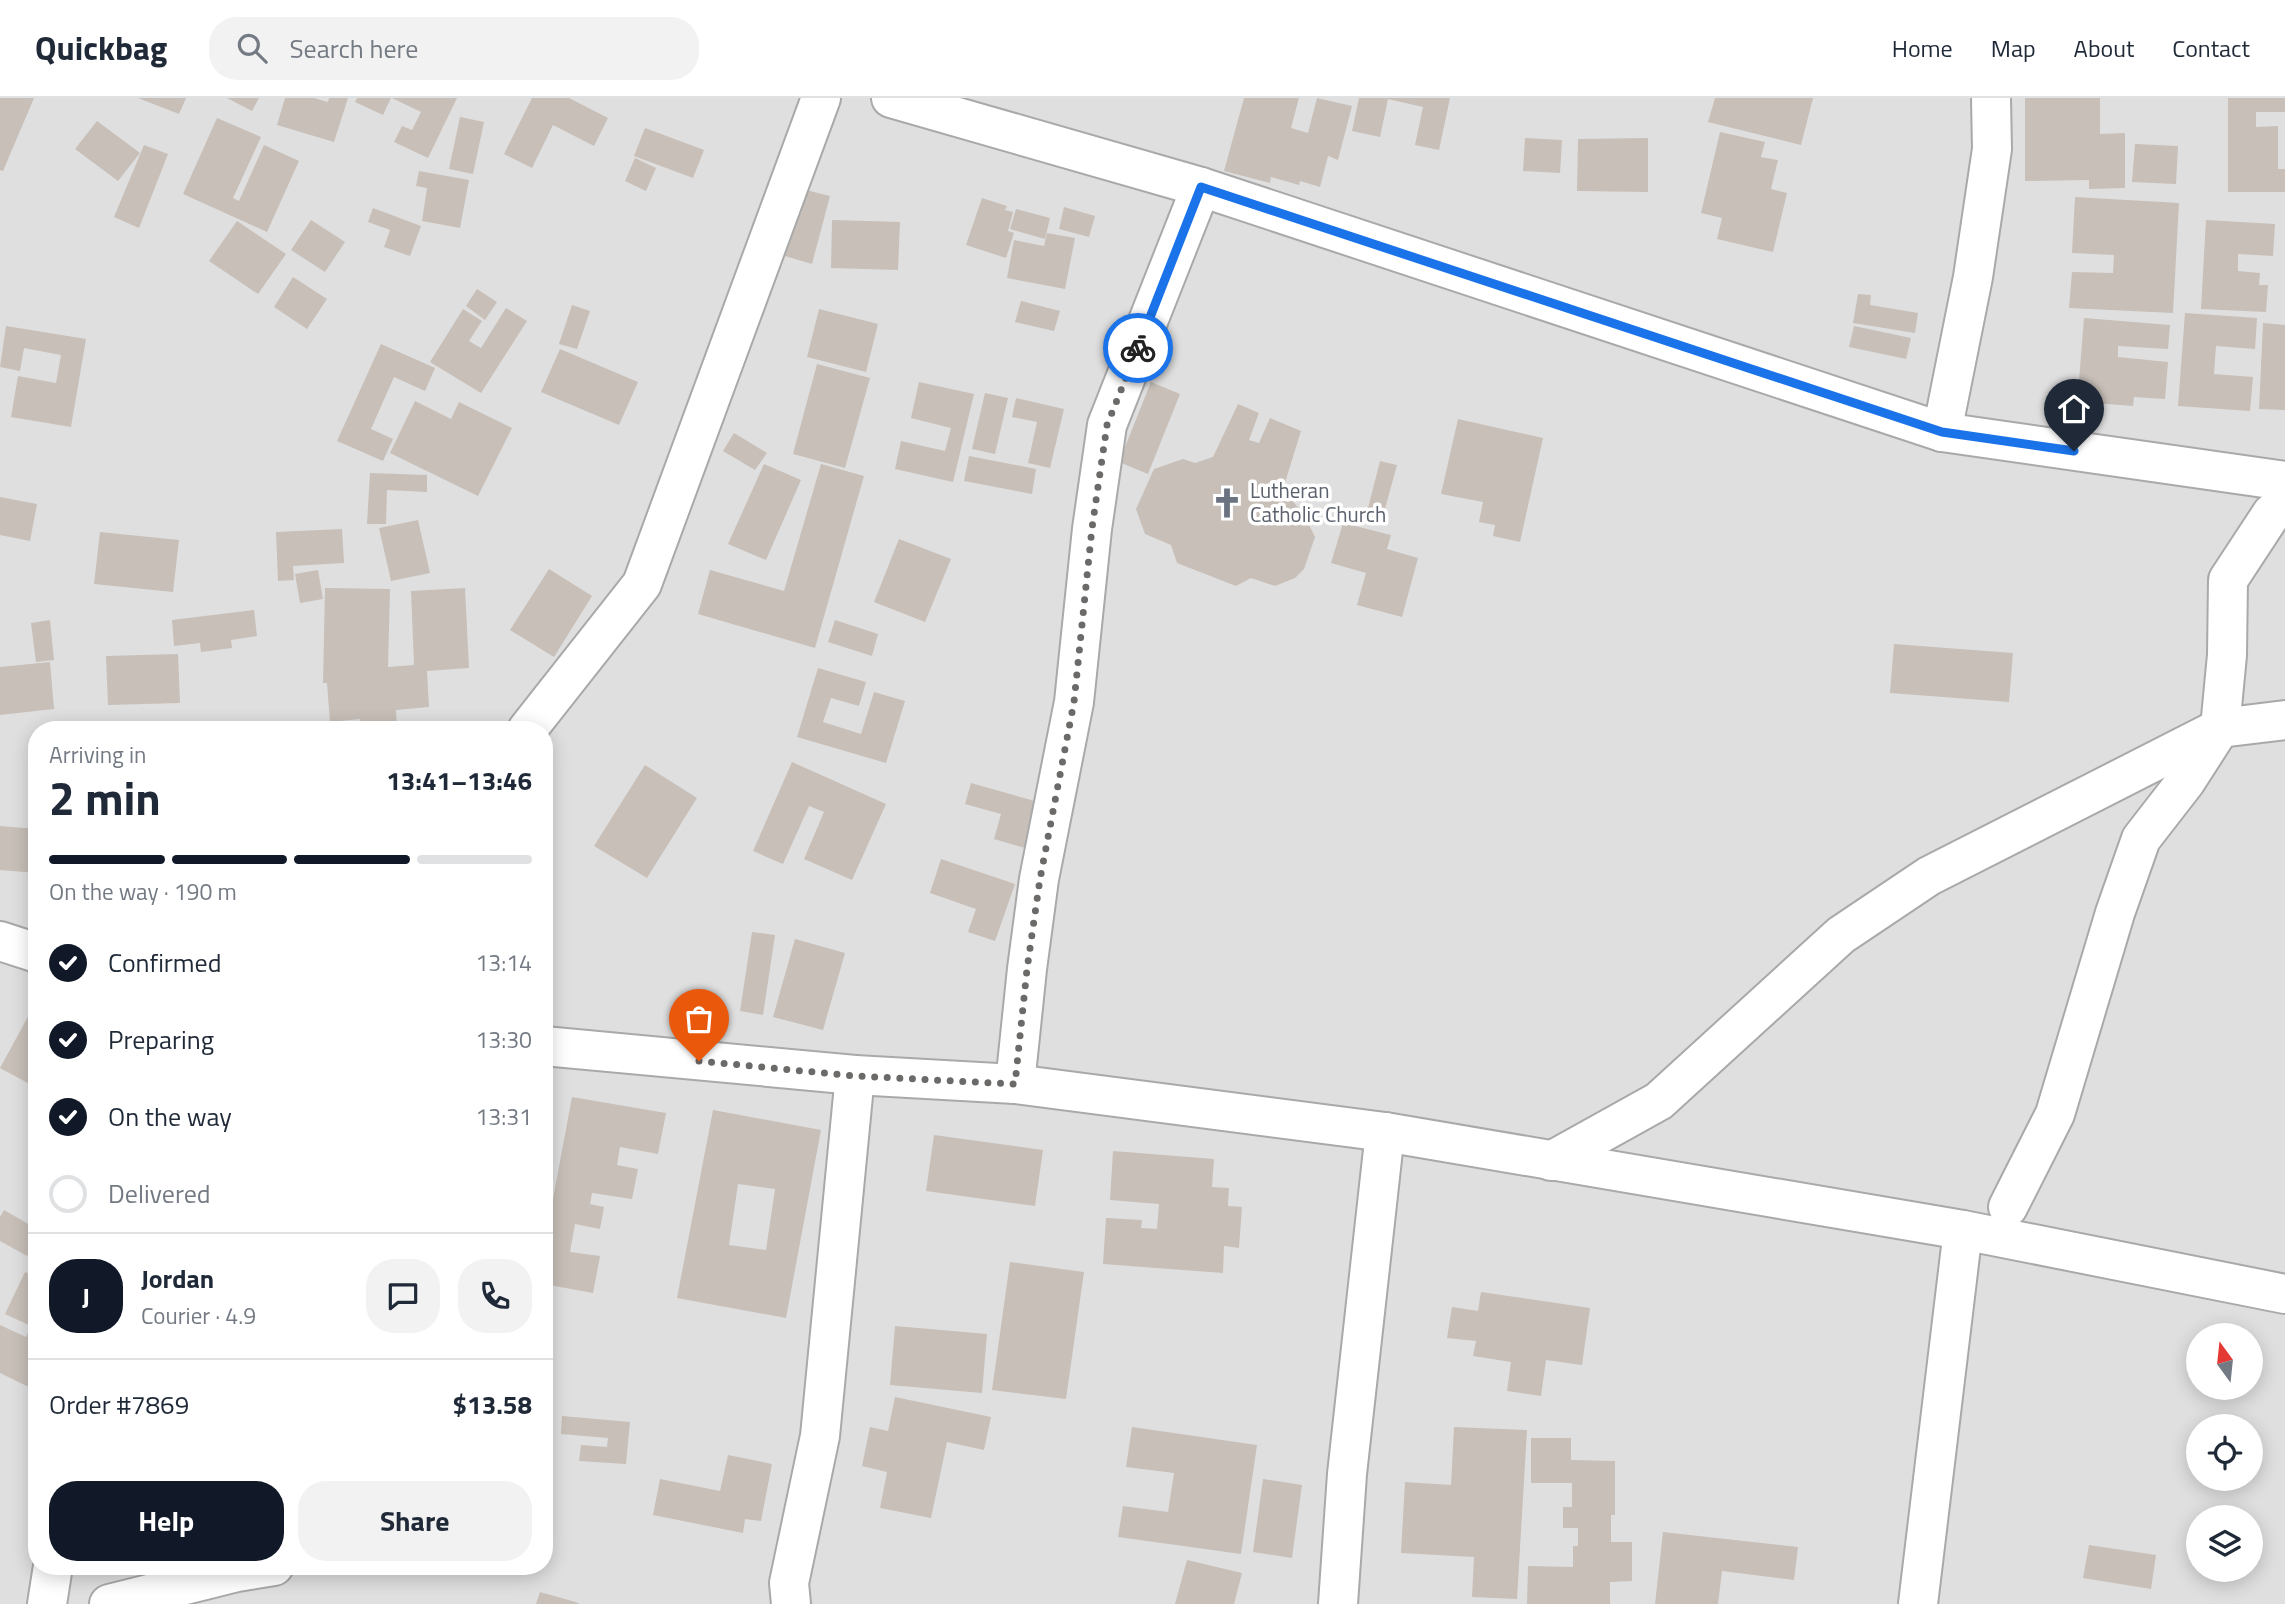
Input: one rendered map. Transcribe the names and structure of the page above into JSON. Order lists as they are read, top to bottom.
{
  "places": {
    "church": ["Lutheran Catholic Church"]
  },
  "north": "top",
  "page": {
    "header": "Quickbag",
    "search": "Search here",
    "nav": [
      "Home",
      "Map",
      "About",
      "Contact"
    ],
    "heading": ["2 min", "Arriving in", "13:41–13:46"],
    "panel": [
      "Jordan",
      "Courier · 4.9",
      "Order #7869",
      "$13.58"
    ],
    "bar": "On the way · 190 m",
    "list": [
      ["Confirmed", "13:14"],
      ["Preparing", "13:30"],
      ["On the way", "13:31"],
      "Delivered"
    ],
    "round": "J",
    "buttons": ["Help", "Share"]
  }
}
